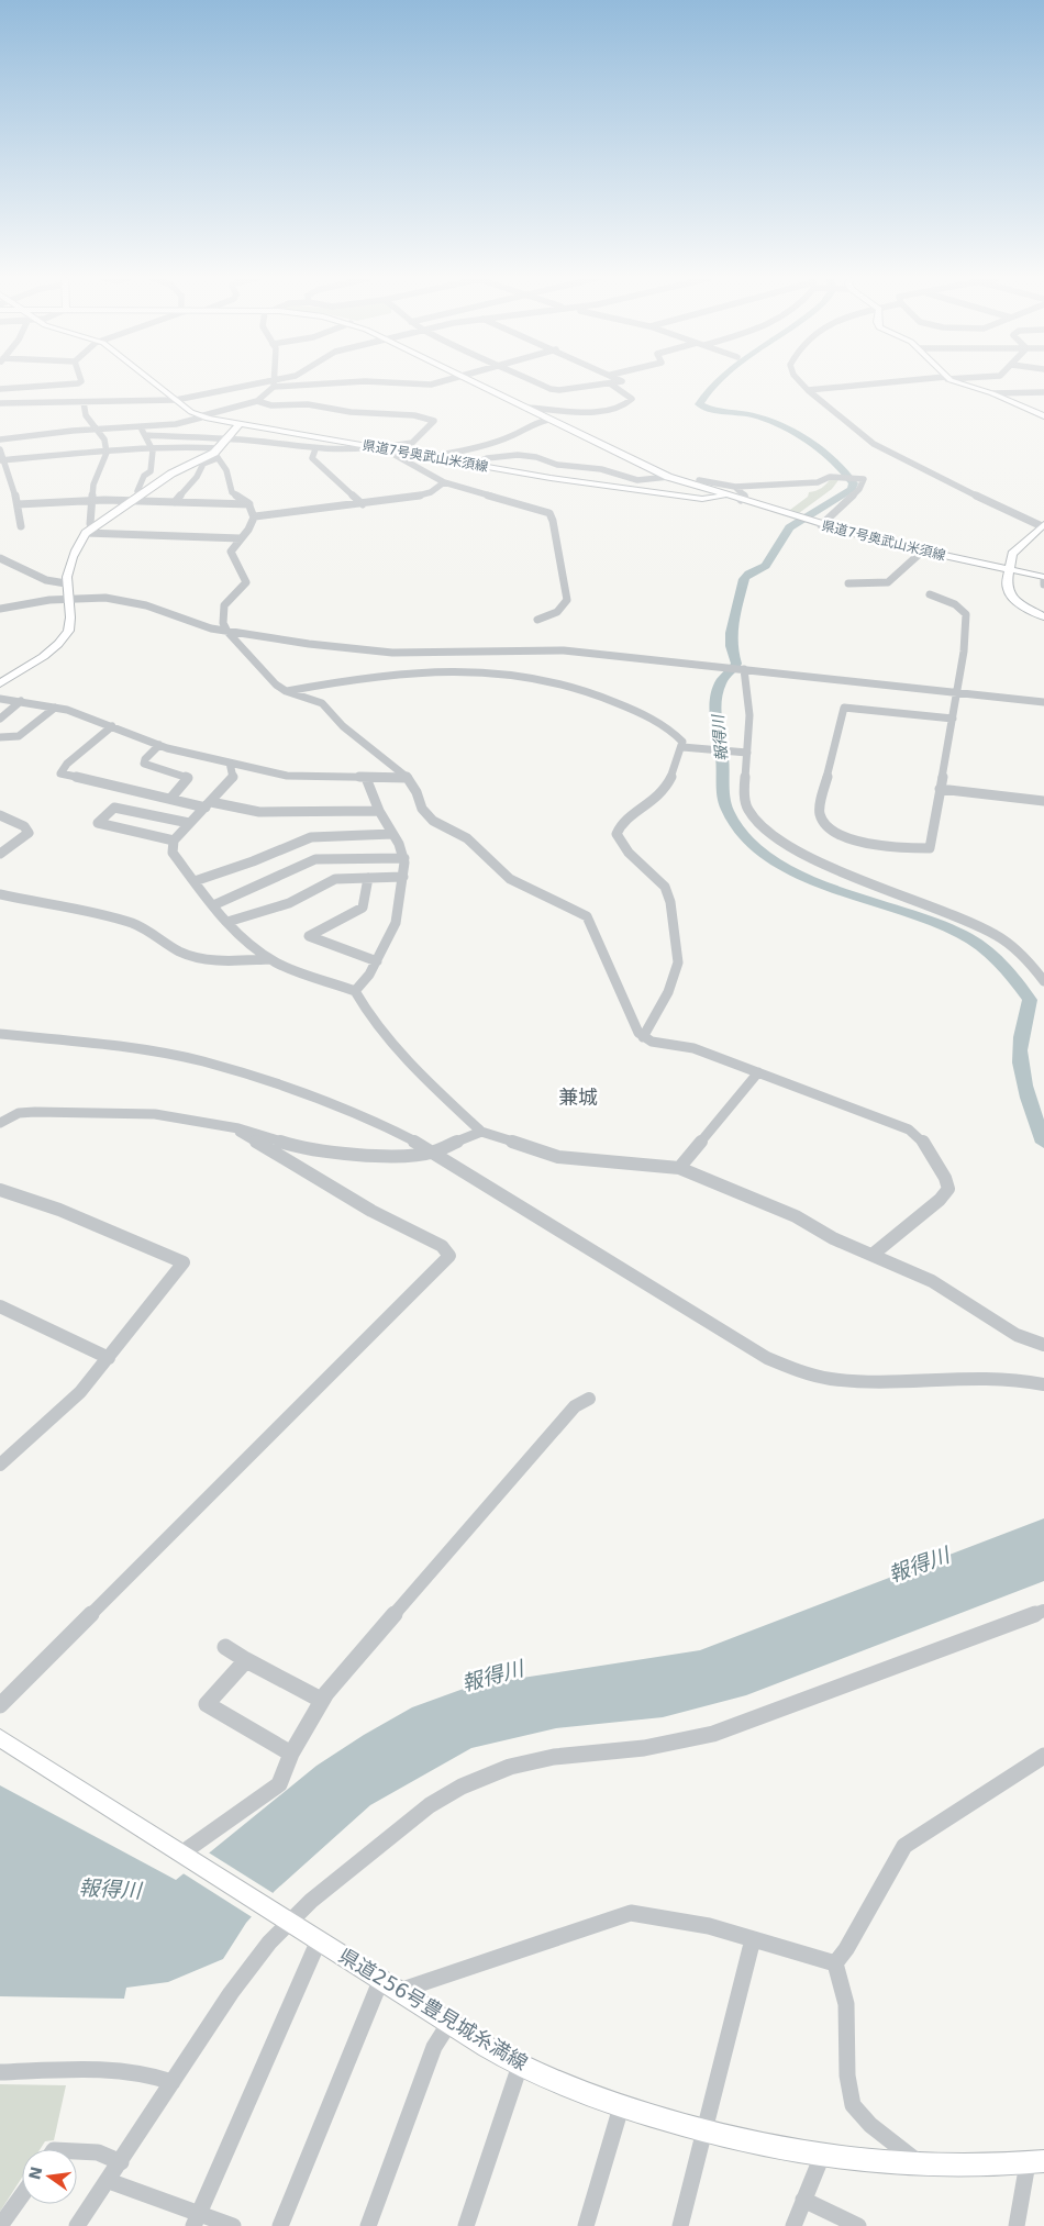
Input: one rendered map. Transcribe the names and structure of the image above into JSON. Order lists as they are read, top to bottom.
{
  "streets": {
    "main road": ["県道7号奥武山米須線", "県道256号豊見城糸満線"]
  },
  "districts": ["兼城"],
  "water": ["報得川"],
  "north": "left"
}
